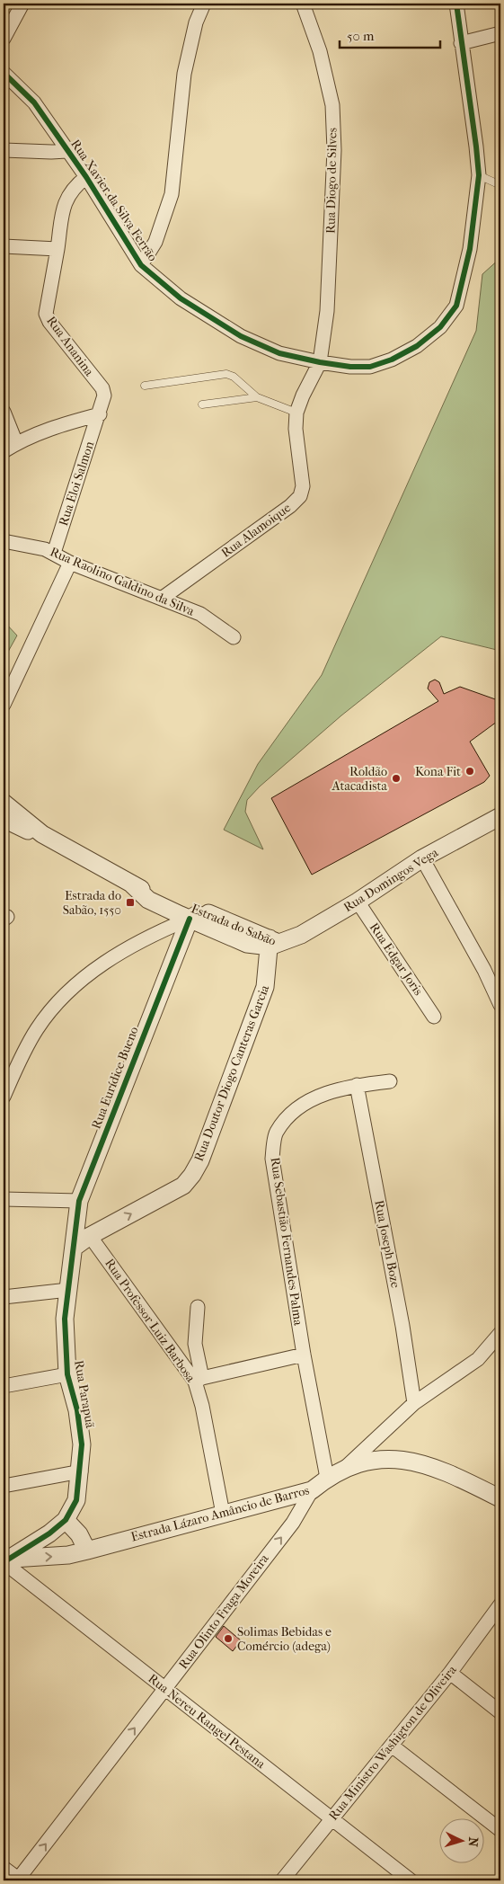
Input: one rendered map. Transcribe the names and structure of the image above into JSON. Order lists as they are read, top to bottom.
{
  "streets": {
    "street": [
      "Rua Diogo de Silves",
      "Rua Xavier da Silva Ferrão",
      "Rua Ananina",
      "Rua Eloi Salmon",
      "Rua Alamoique",
      "Rua Raolino Galdino da Silva",
      "Rua Domingos Vega",
      "Estrada do Sabão",
      "Rua Edgar Joris",
      "Rua Doutor Diogo Canteras Garcia",
      "Rua Eurídice Bueno",
      "Rua Sebastião Fernandes Palma",
      "Rua Joseph Boze",
      "Rua Professor Luiz Barbosa",
      "Rua Parapuã",
      "Estrada Lázaro Amâncio de Barros",
      "Rua Olinto Fraga Moreira",
      "Rua Nereu Rangel Pestana",
      "Rua Ministro Washigton de Oliveira"
    ]
  },
  "crossings": [
    ["Rua Diogo de Silves", "Rua Xavier da Silva Ferrão"],
    ["Rua Diogo de Silves", "Rua Alamoique"],
    ["Rua Xavier da Silva Ferrão", "Rua Ananina"],
    ["Rua Xavier da Silva Ferrão", "Rua Alamoique"],
    ["Rua Ananina", "Rua Eloi Salmon"],
    ["Rua Eloi Salmon", "Rua Raolino Galdino da Silva"],
    ["Rua Alamoique", "Rua Raolino Galdino da Silva"],
    ["Rua Domingos Vega", "Estrada do Sabão"],
    ["Rua Domingos Vega", "Rua Edgar Joris"],
    ["Rua Domingos Vega", "Rua Doutor Diogo Canteras Garcia"],
    ["Estrada do Sabão", "Rua Doutor Diogo Canteras Garcia"],
    ["Estrada do Sabão", "Rua Eurídice Bueno"],
    ["Rua Doutor Diogo Canteras Garcia", "Rua Eurídice Bueno"],
    ["Rua Doutor Diogo Canteras Garcia", "Rua Professor Luiz Barbosa"],
    ["Rua Doutor Diogo Canteras Garcia", "Rua Parapuã"],
    ["Rua Eurídice Bueno", "Rua Professor Luiz Barbosa"],
    ["Rua Eurídice Bueno", "Rua Parapuã"],
    ["Rua Sebastião Fernandes Palma", "Rua Joseph Boze"],
    ["Rua Sebastião Fernandes Palma", "Estrada Lázaro Amâncio de Barros"],
    ["Rua Professor Luiz Barbosa", "Estrada Lázaro Amâncio de Barros"],
    ["Rua Parapuã", "Estrada Lázaro Amâncio de Barros"],
    ["Rua Parapuã", "Rua Nereu Rangel Pestana"],
    ["Estrada Lázaro Amâncio de Barros", "Rua Olinto Fraga Moreira"],
    ["Estrada Lázaro Amâncio de Barros", "Rua Nereu Rangel Pestana"],
    ["Rua Olinto Fraga Moreira", "Rua Nereu Rangel Pestana"],
    ["Rua Nereu Rangel Pestana", "Rua Ministro Washigton de Oliveira"]
  ],
  "one_way": ["Rua Doutor Diogo Canteras Garcia", "Rua Olinto Fraga Moreira"],
  "places": {
    "other": ["Kona Fit", "Roldão Atacadista", "Solimas Bebidas e Comércio (adega)"],
    "transit": ["Estrada do Sabão, 1550"]
  },
  "scale_bar": "50 m",
  "north": "right"
}
